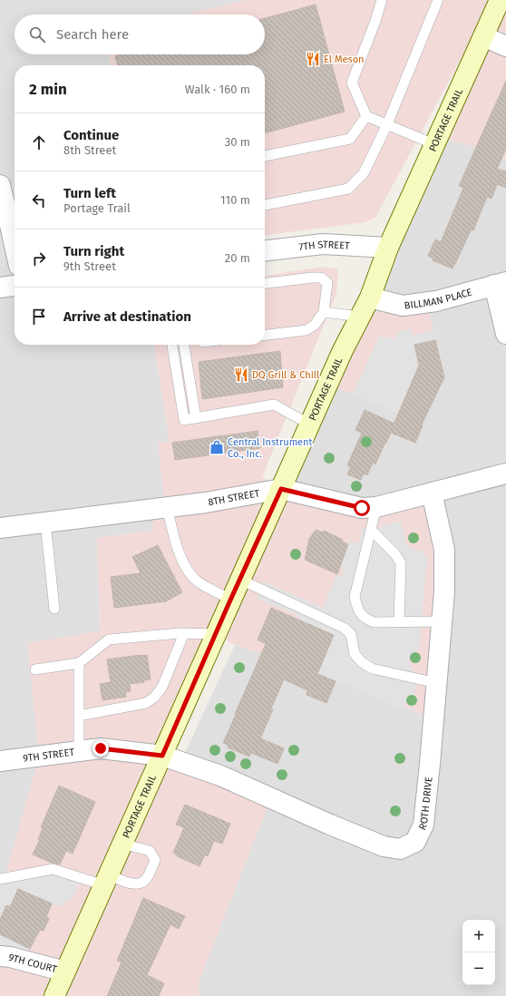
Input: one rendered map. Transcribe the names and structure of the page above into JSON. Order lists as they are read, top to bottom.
{
  "streets": {
    "main road": ["PORTAGE TRAIL"],
    "street": [
      "7TH STREET",
      "BILLMAN PLACE",
      "8TH STREET",
      "9TH STREET",
      "ROTH DRIVE",
      "9TH COURT"
    ]
  },
  "crossings": [
    ["PORTAGE TRAIL", "7TH STREET"],
    ["PORTAGE TRAIL", "BILLMAN PLACE"],
    ["PORTAGE TRAIL", "8TH STREET"],
    ["PORTAGE TRAIL", "9TH STREET"],
    ["PORTAGE TRAIL", "ROTH DRIVE"],
    ["PORTAGE TRAIL", "9TH COURT"],
    ["8TH STREET", "ROTH DRIVE"],
    ["9TH STREET", "ROTH DRIVE"]
  ],
  "places": {
    "restaurant": ["El Meson", "DQ Grill & Chill"],
    "shop": ["Central Instrument Co., Inc."]
  },
  "page": {
    "search": "Search here",
    "heading": ["2 min", "Walk · 160 m"],
    "list": [
      ["Continue", "8th Street", "30 m"],
      ["Turn left", "Portage Trail", "110 m"],
      ["Turn right", "9th Street", "20 m"],
      "Arrive at destination"
    ],
    "map_buttons": ["+", "−"]
  }
}
